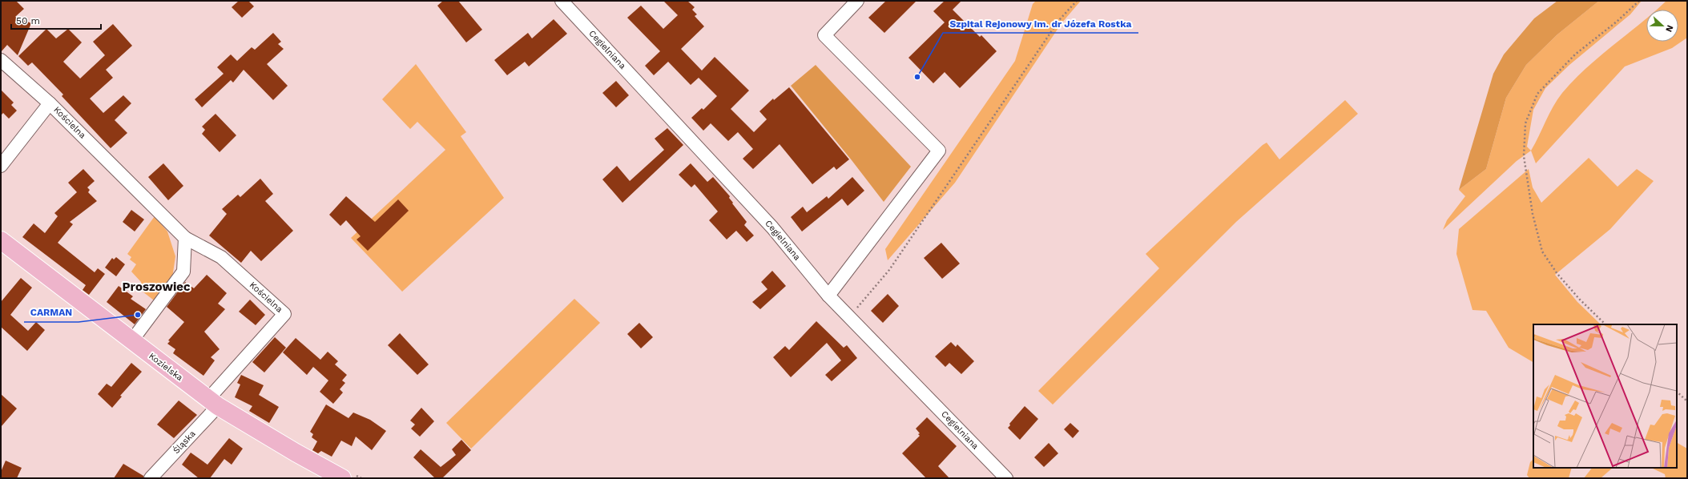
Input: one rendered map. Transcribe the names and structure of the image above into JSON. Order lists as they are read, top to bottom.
{
  "streets": {
    "main road": ["Kozielska"],
    "street": ["Cegielniana", "Kościelna", "Śląska"]
  },
  "crossings": [
    ["Kościelna", "Kozielska"],
    ["Kościelna", "Śląska"],
    ["Kozielska", "Śląska"]
  ],
  "districts": ["Proszowiec"],
  "places": ["Szpital Rejonowy im. dr Józefa Rostka", "CARMAN"],
  "scale_bar": "50 m",
  "north": "right"
}
